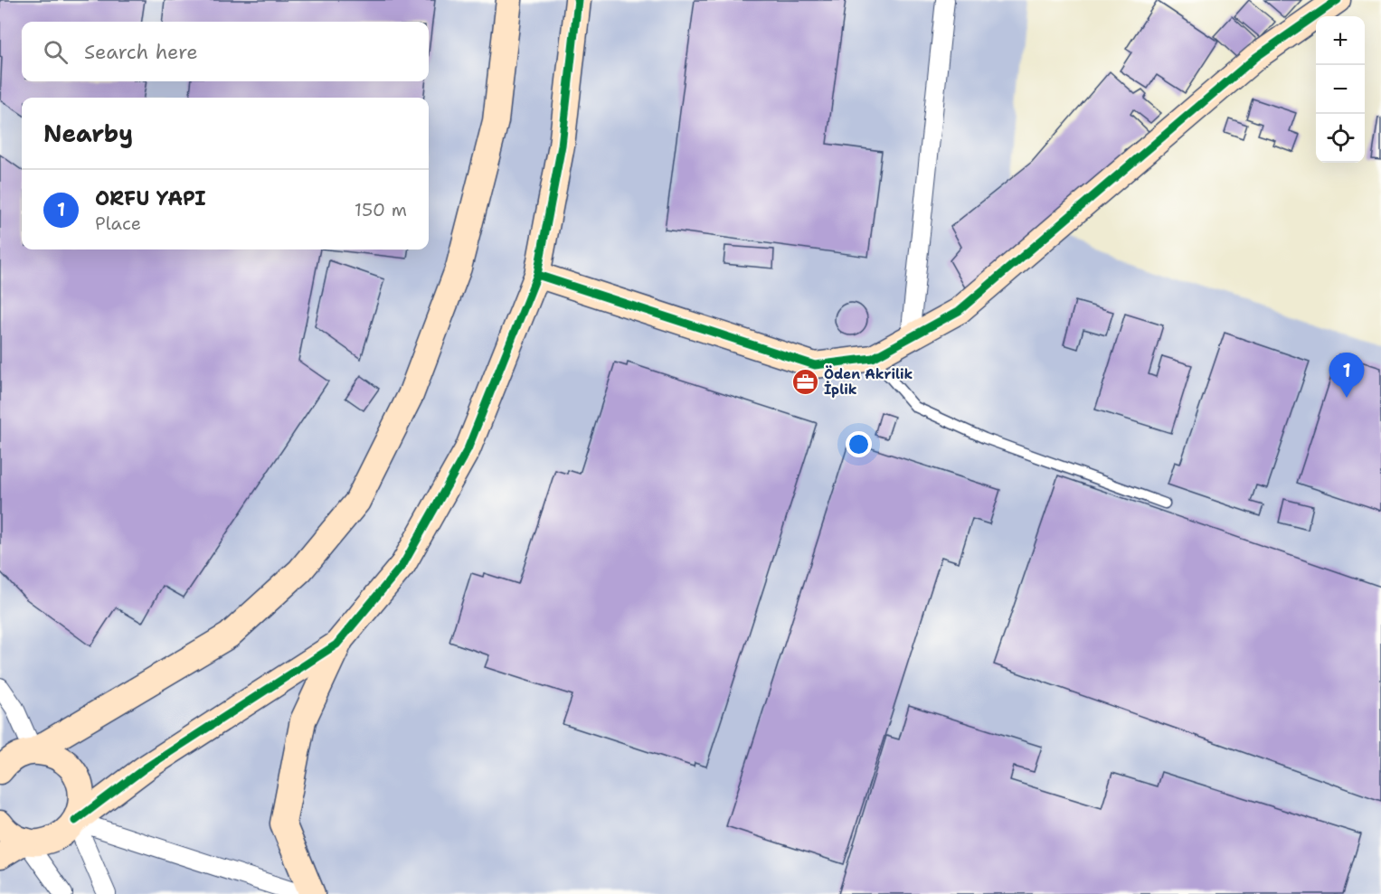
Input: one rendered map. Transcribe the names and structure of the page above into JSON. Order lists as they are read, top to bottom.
{
  "places": {
    "office": ["Öden Akrilik İplik"]
  },
  "page": {
    "map_buttons": ["+", "−"],
    "search": "Search here",
    "heading": "Nearby",
    "list": [
      {
        "mark": "1",
        "name": "ORFU YAPI",
        "note": "Place",
        "value": "150 m"
      }
    ],
    "pins": "1"
  }
}
